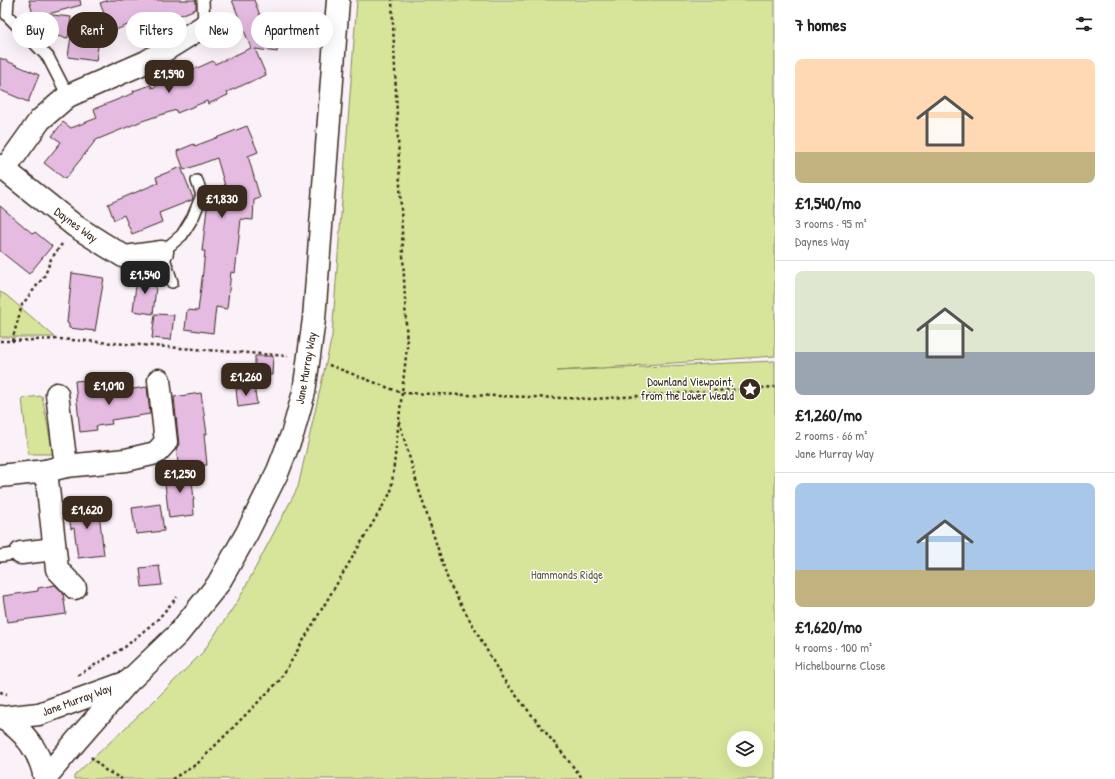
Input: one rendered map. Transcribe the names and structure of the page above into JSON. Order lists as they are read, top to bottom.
{
  "streets": {
    "main road": ["Daynes Way", "Jane Murray Way"]
  },
  "parks": ["Hammonds Ridge"],
  "places": {
    "place": ["Downland Viewpoint, from the Lower Weald"]
  },
  "page": {
    "heading": "7 homes",
    "chip": [
      "Buy",
      "Rent",
      "Filters",
      "New",
      "Apartment"
    ],
    "list": [
      {
        "name": "£1,540/mo",
        "note": "3 rooms · 95 m² · Daynes Way"
      },
      {
        "name": "£1,260/mo",
        "note": "2 rooms · 66 m² · Jane Murray Way"
      },
      {
        "name": "£1,620/mo",
        "note": "4 rooms · 100 m² · Michelbourne Close"
      }
    ],
    "price": [
      "£1,590",
      "£1,830",
      "£1,540",
      "£1,260",
      "£1,010",
      "£1,250",
      "£1,620"
    ]
  }
}
